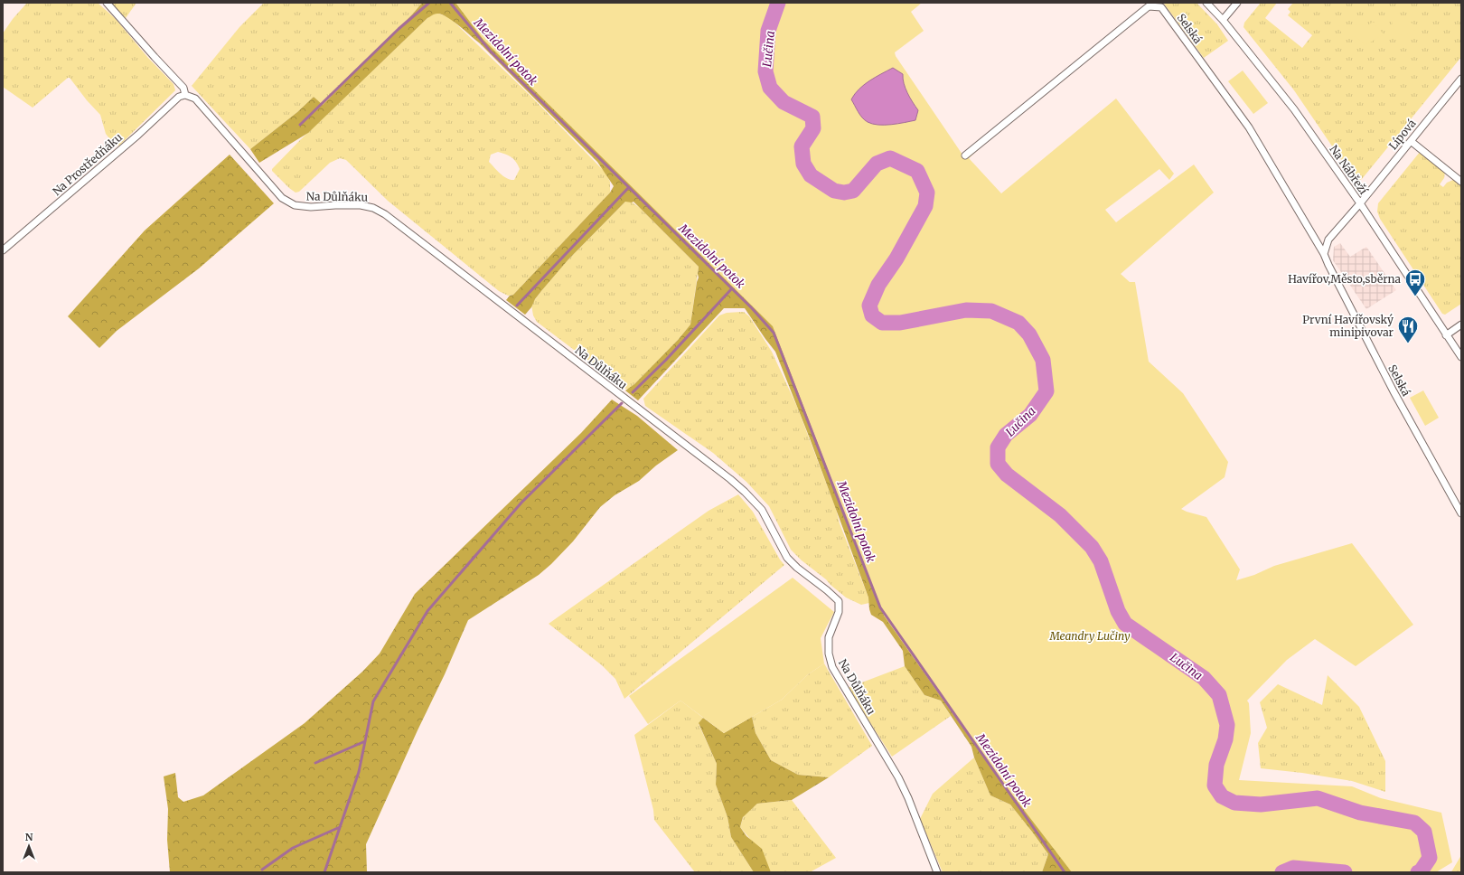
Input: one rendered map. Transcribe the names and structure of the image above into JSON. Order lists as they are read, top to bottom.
{
  "streets": {
    "street": [
      "Selská",
      "Lípová",
      "Na Prostředňáku",
      "Na Nábřeží",
      "Na Důlňáku"
    ]
  },
  "crossings": [
    ["Lípová", "Na Nábřeží"],
    ["Na Prostředňáku", "Na Důlňáku"]
  ],
  "water": ["Lučina", "Mezidolní potok"],
  "parks": ["Meandry Lučiny"],
  "places": {
    "bus stop": ["Havířov,Město,sběrna"],
    "restaurant": ["První Havířovský minipivovar"]
  },
  "north": "top"
}
